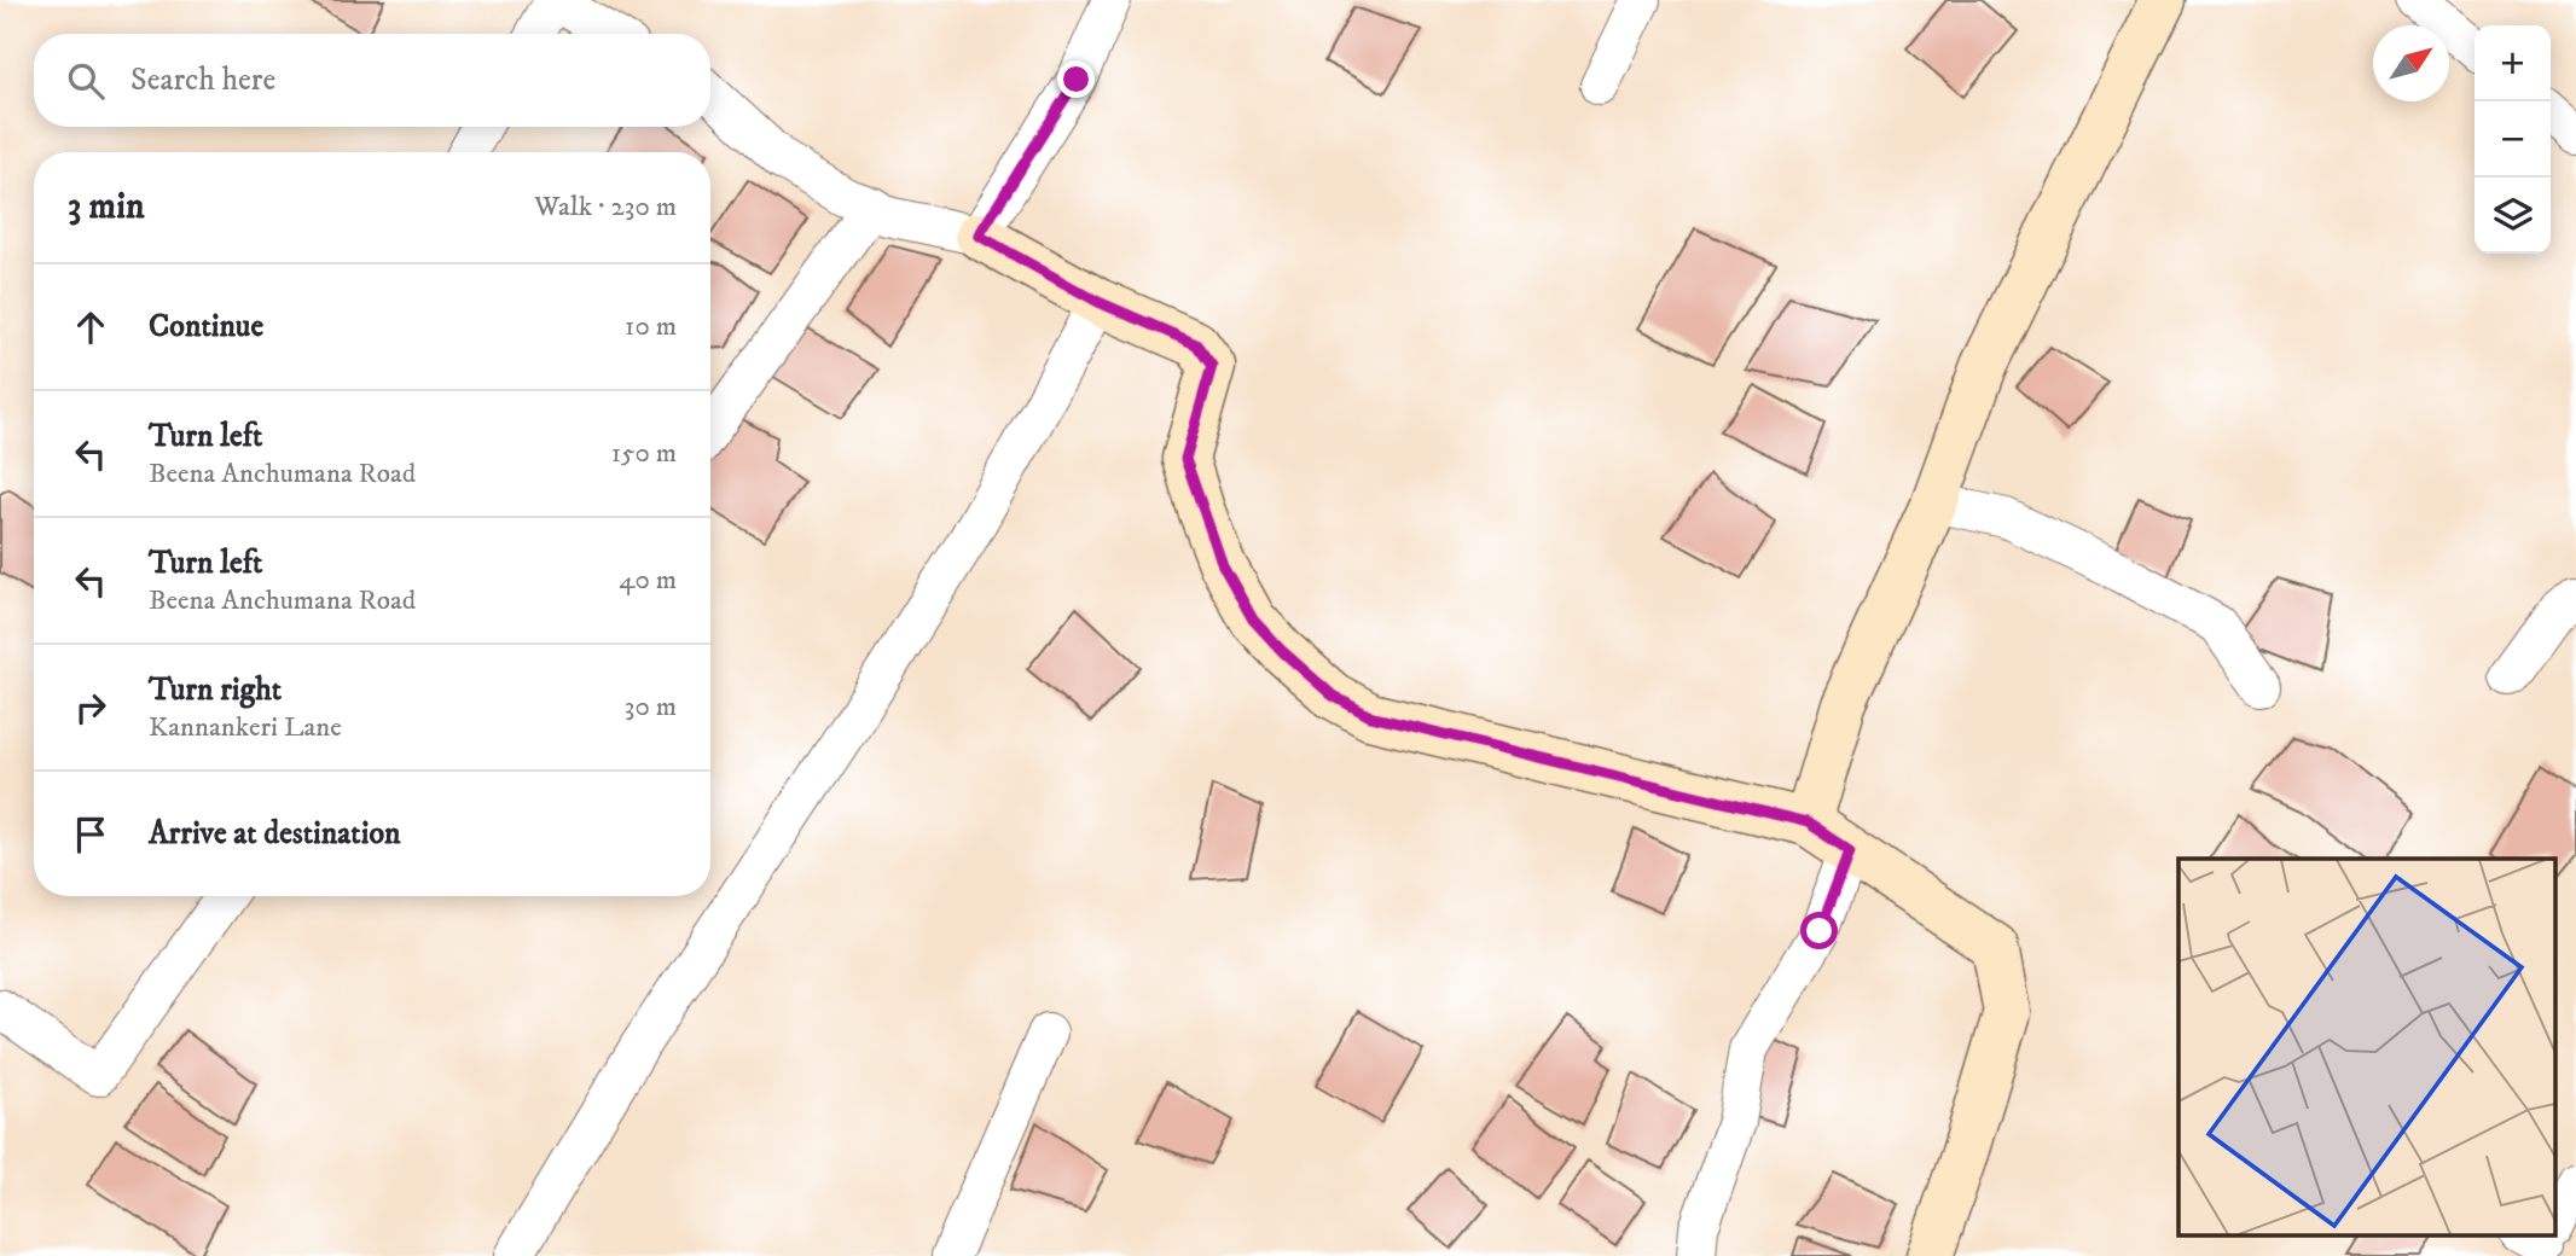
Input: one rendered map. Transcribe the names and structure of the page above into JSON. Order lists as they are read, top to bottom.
{
  "north": "top right",
  "page": {
    "map_buttons": ["+", "−"],
    "search": "Search here",
    "heading": ["3 min", "Walk · 230 m"],
    "list": [
      ["Continue", "10 m"],
      ["Turn left", "Beena Anchumana Road", "150 m"],
      ["Turn left", "Beena Anchumana Road", "40 m"],
      ["Turn right", "Kannankeri Lane", "30 m"],
      "Arrive at destination"
    ]
  }
}
